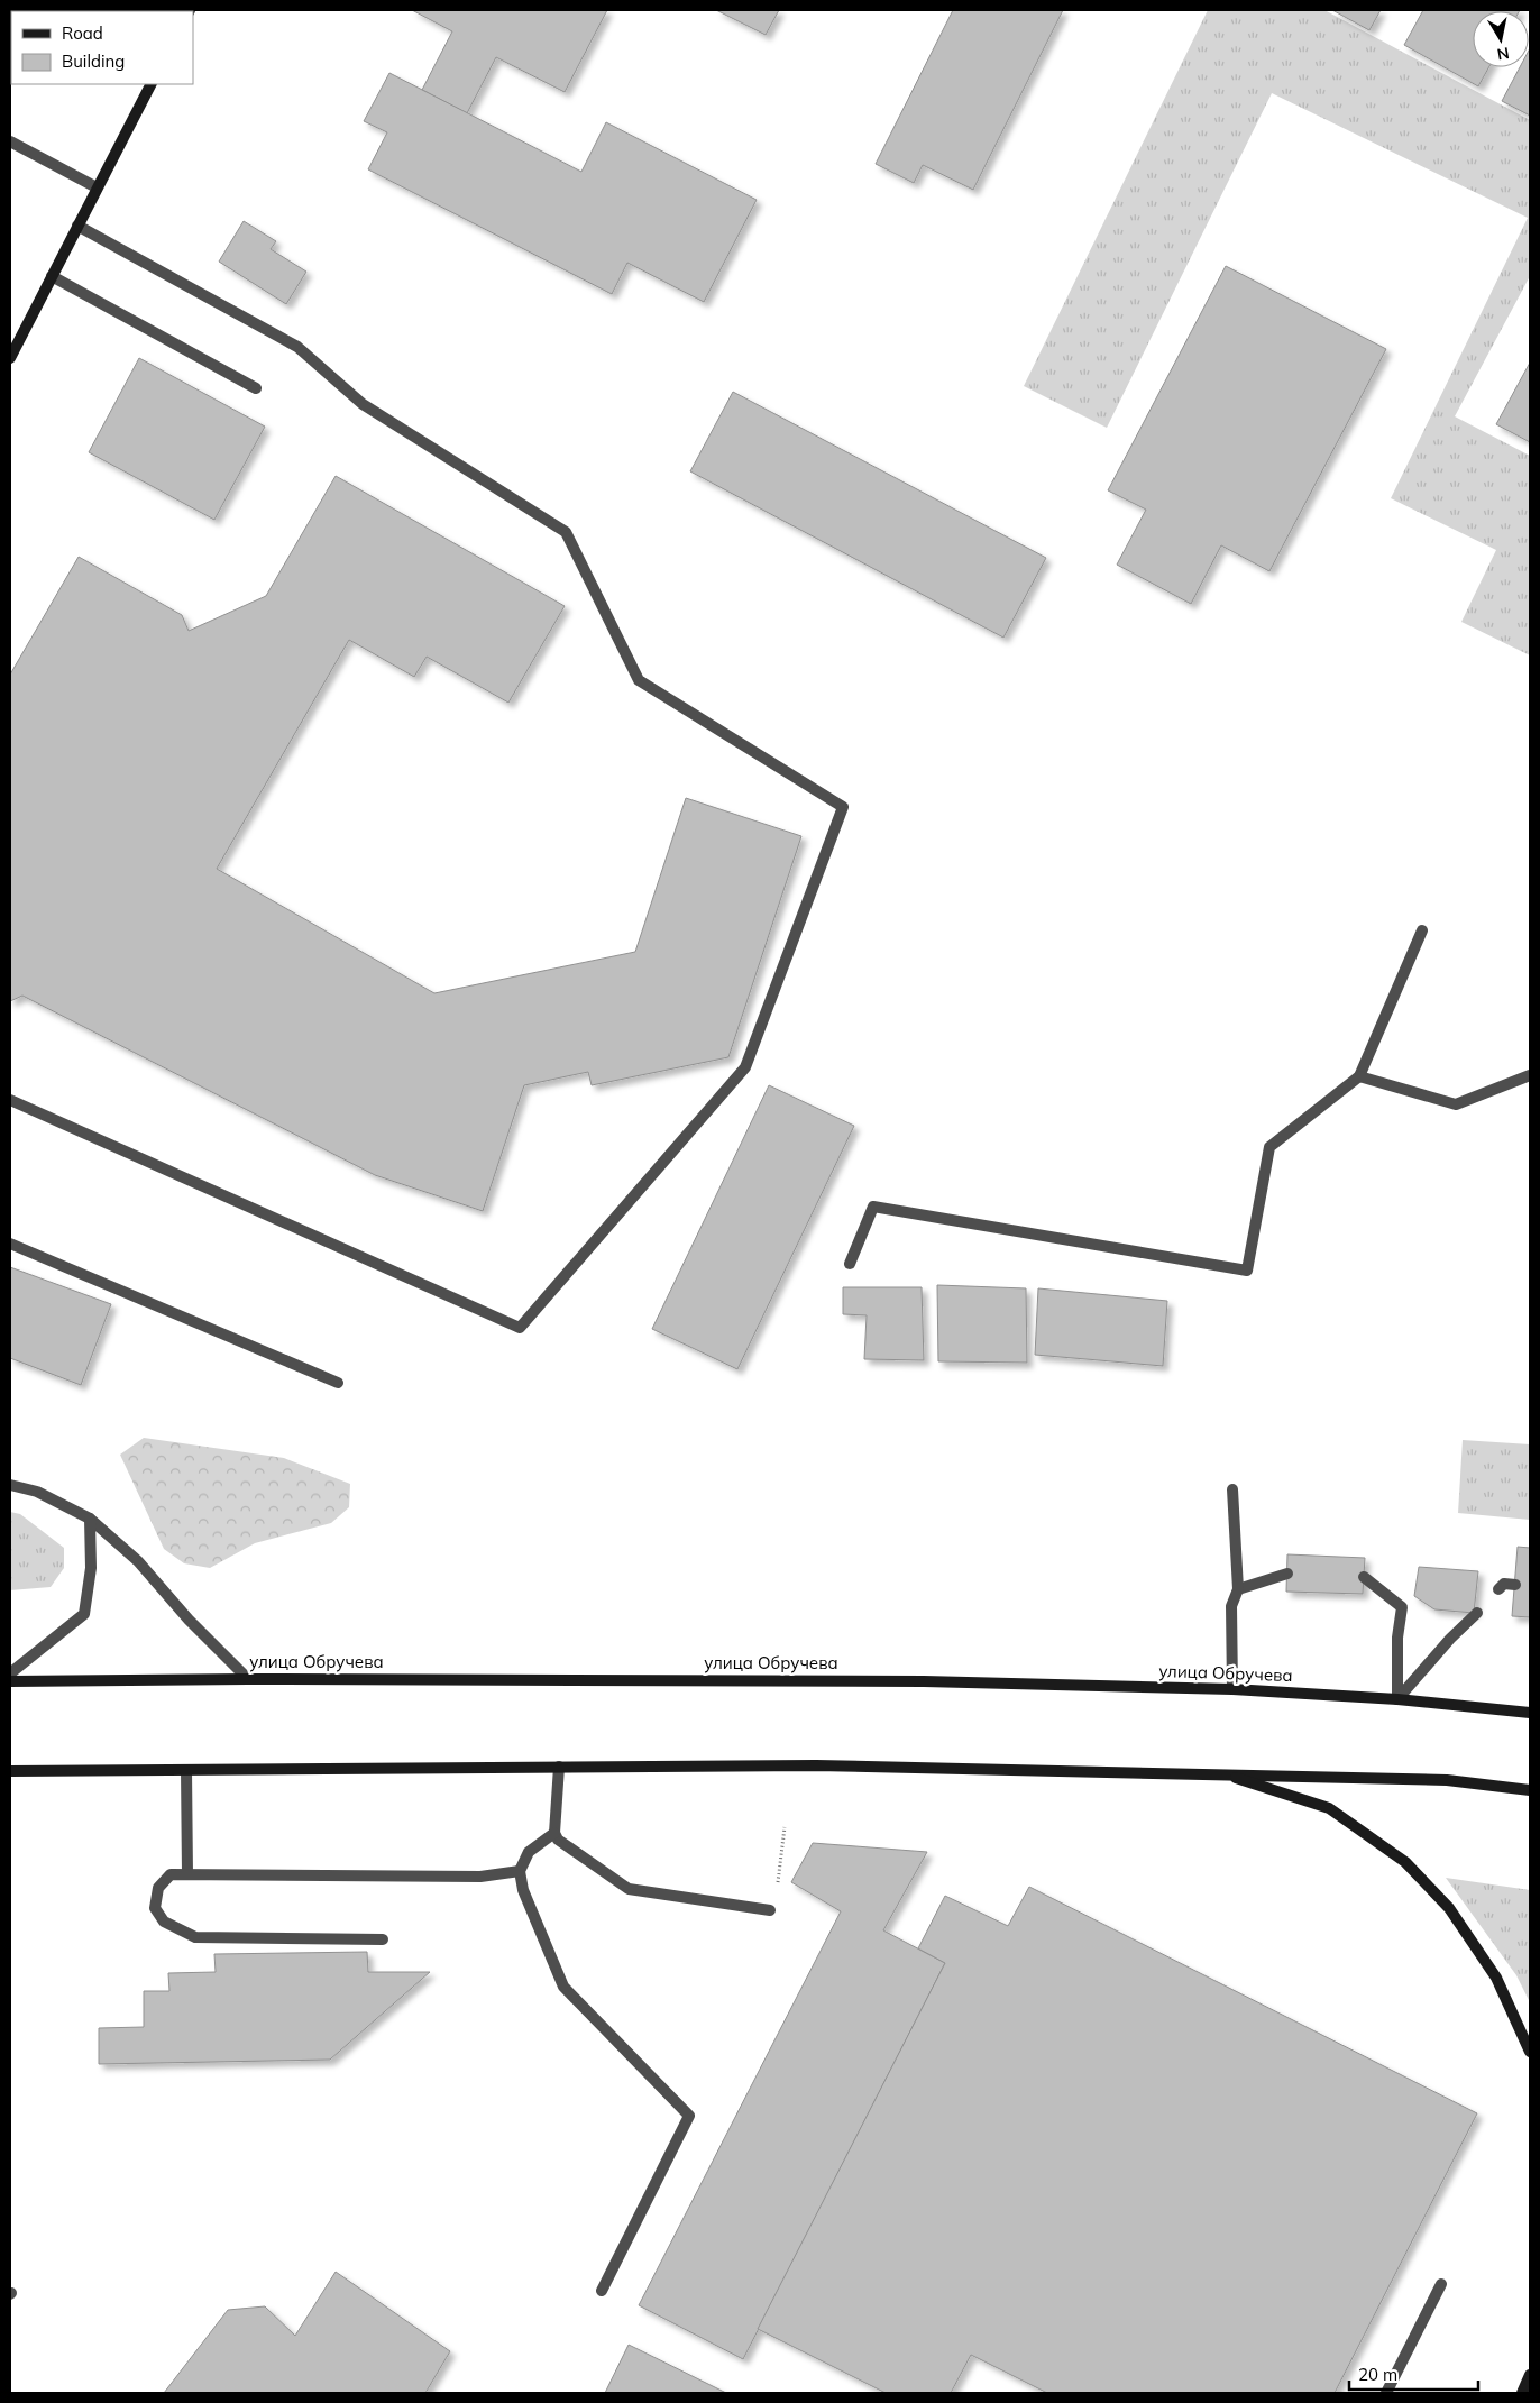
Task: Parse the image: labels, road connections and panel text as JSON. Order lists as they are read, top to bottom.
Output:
{
  "streets": {
    "main road": ["улица Обручева"]
  },
  "legend": ["Road", "Building"],
  "scale_bar": "20 m",
  "north": "bottom"
}
